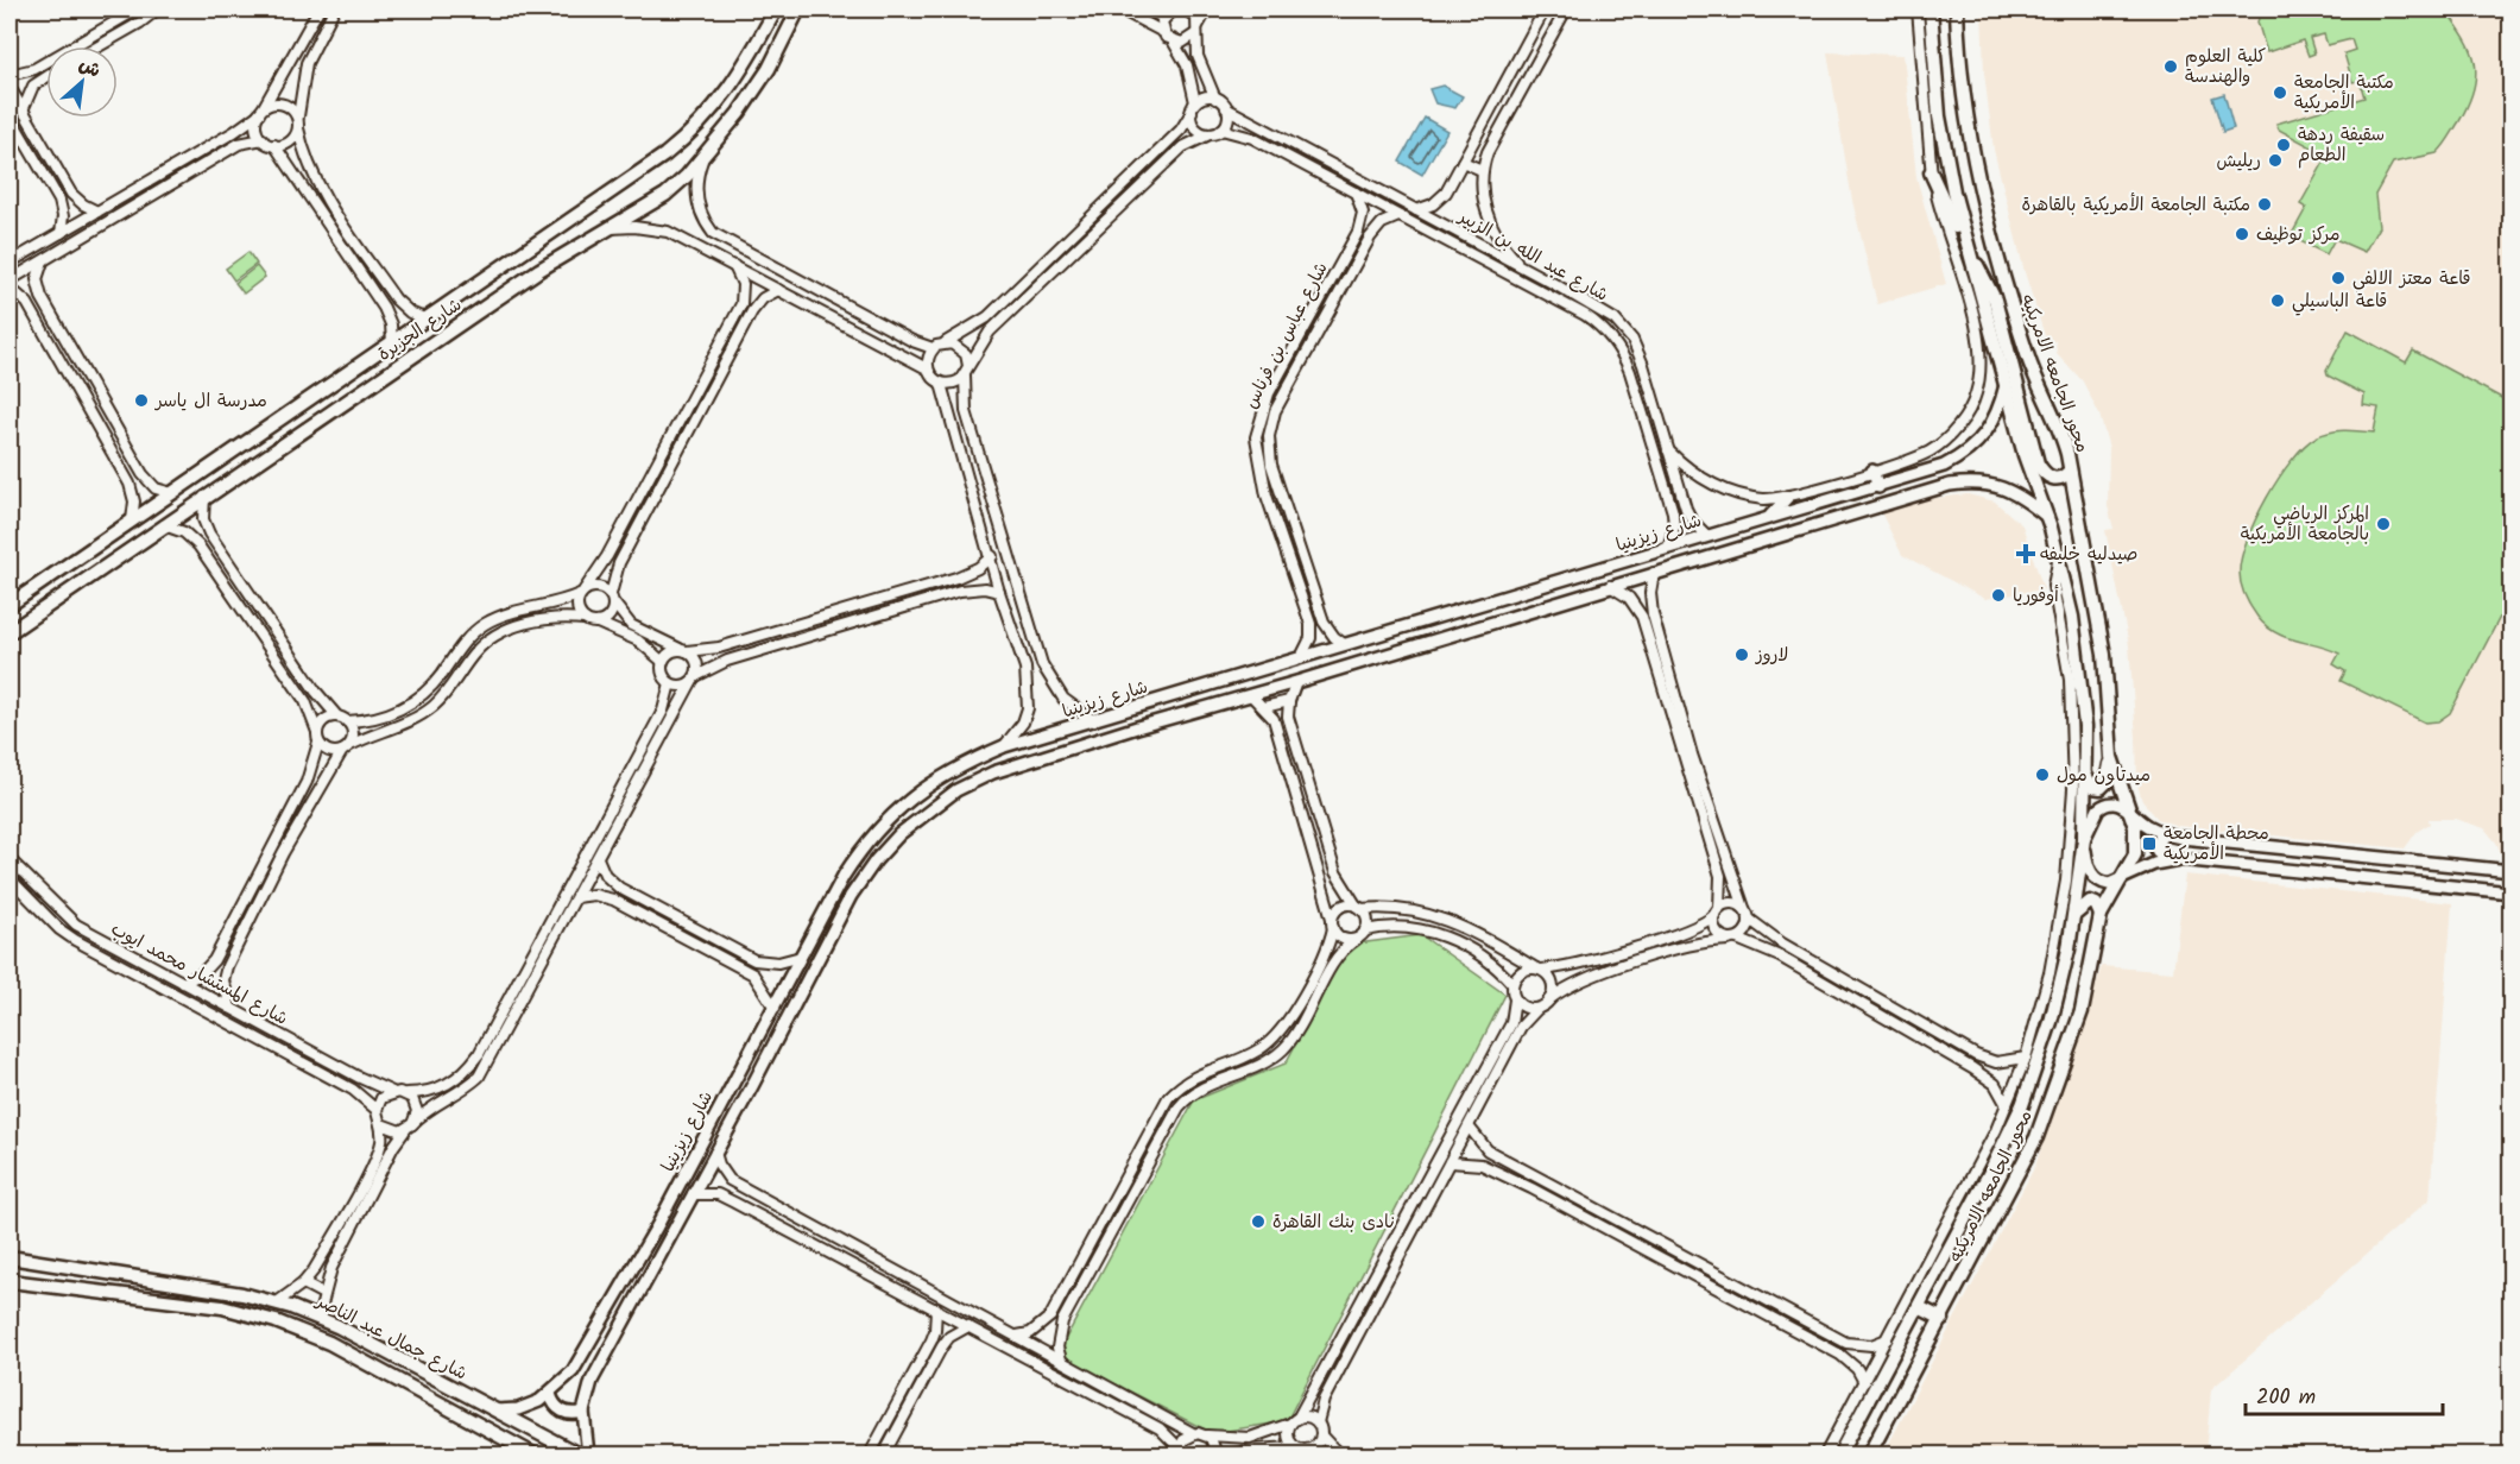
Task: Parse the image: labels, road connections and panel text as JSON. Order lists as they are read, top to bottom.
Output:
{
  "streets": {
    "main road": [
      "شارع الجزيرة",
      "محور الجامعه الامريكيه",
      "شارع زيزينيا",
      "شارع جمال عبد الناصر"
    ],
    "street": ["شارع عبد الله بن الزبير", "شارع عباس بن فرناس", "شارع المستشار محمد ايوب"]
  },
  "crossings": [
    ["شارع عبد الله بن الزبير", "شارع عباس بن فرناس"],
    ["شارع عبد الله بن الزبير", "شارع زيزينيا"],
    ["شارع عباس بن فرناس", "شارع زيزينيا"],
    ["محور الجامعه الامريكيه", "شارع زيزينيا"],
    ["شارع زيزينيا", "شارع جمال عبد الناصر"]
  ],
  "places": {
    "other": [
      "كلية العلوم والهندسة",
      "مكتبة الجامعة الأمريكية",
      "سقيفة ردهة الطعام",
      "ريليش",
      "مكتبة الجامعة الأمريكية بالقاهرة",
      "مركز توظيف",
      "قاعة معتز الالفي",
      "قاعة الباسيلي",
      "مدرسة ال ياسر",
      "المركز الرياضي بالجامعة الأمريكية",
      "أوفوريا",
      "لاروز",
      "ميدتاون مول",
      "نادى بنك القاهرة"
    ],
    "health": ["صيدليه خليفه"],
    "transit": ["محطة الجامعة الأمريكية"]
  },
  "scale_bar": "200 m",
  "north": "top right"
}
